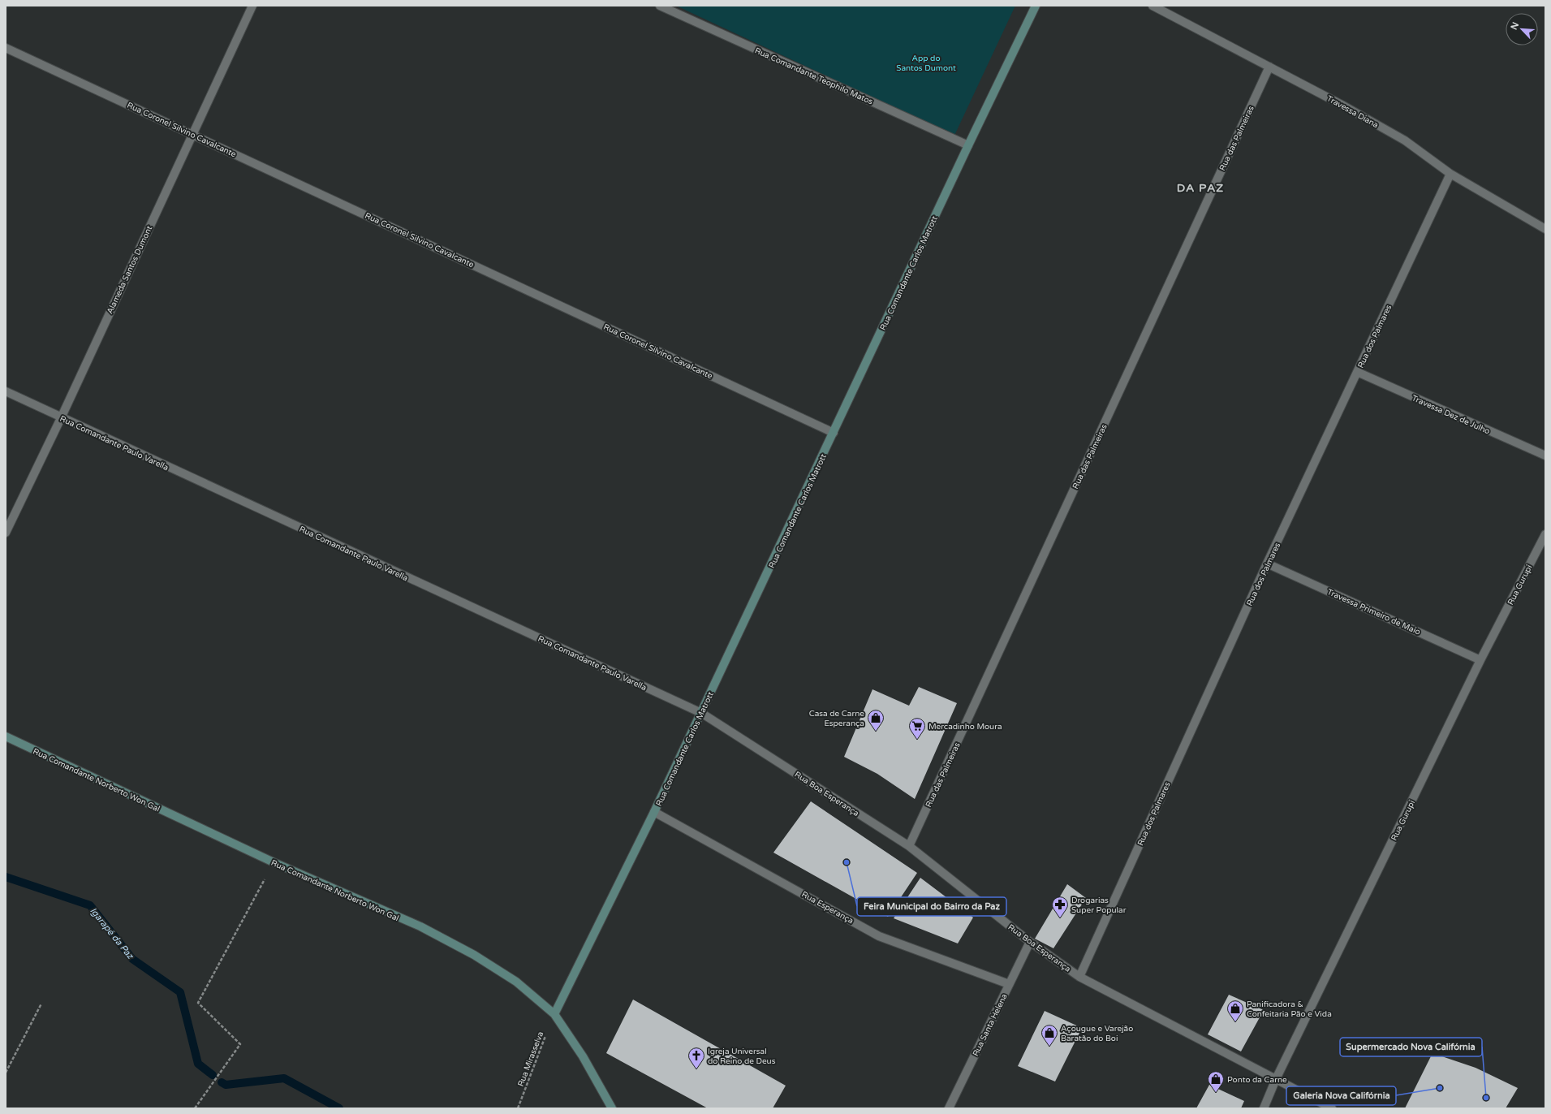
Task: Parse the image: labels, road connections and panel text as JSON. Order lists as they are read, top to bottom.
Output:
{
  "streets": {
    "street": [
      "Rua Comandante Teophilo Matos",
      "Travessa Diana",
      "Rua Coronel Silvino Cavalcante",
      "Rua das Palmeiras",
      "Alameda Santos Dumont",
      "Rua Comandante Carlos Matrott",
      "Rua dos Palmares",
      "Travessa Dez de Julho",
      "Rua Comandante Paulo Varella",
      "Rua Gurupi",
      "Travessa Primeiro de Maio",
      "Rua Comandante Norberto Won Gal",
      "Rua Boa Esperança",
      "Rua Esperança",
      "Rua Santa Helena"
    ],
    "path": ["Rua Mirasselva"]
  },
  "crossings": [
    ["Rua Comandante Teophilo Matos", "Rua Comandante Carlos Matrott"],
    ["Travessa Diana", "Rua das Palmeiras"],
    ["Travessa Diana", "Rua dos Palmares"],
    ["Rua Coronel Silvino Cavalcante", "Alameda Santos Dumont"],
    ["Rua Coronel Silvino Cavalcante", "Rua Comandante Carlos Matrott"],
    ["Rua das Palmeiras", "Rua Boa Esperança"],
    ["Alameda Santos Dumont", "Rua Comandante Paulo Varella"],
    ["Rua Comandante Carlos Matrott", "Rua Comandante Paulo Varella"],
    ["Rua Comandante Carlos Matrott", "Rua Comandante Norberto Won Gal"],
    ["Rua Comandante Carlos Matrott", "Rua Boa Esperança"],
    ["Rua Comandante Carlos Matrott", "Rua Esperança"],
    ["Rua Comandante Carlos Matrott", "Rua Mirasselva"],
    ["Rua dos Palmares", "Travessa Dez de Julho"],
    ["Rua dos Palmares", "Travessa Primeiro de Maio"],
    ["Rua dos Palmares", "Rua Boa Esperança"],
    ["Rua Comandante Paulo Varella", "Rua Boa Esperança"],
    ["Rua Gurupi", "Travessa Primeiro de Maio"],
    ["Rua Gurupi", "Rua Boa Esperança"],
    ["Rua Comandante Norberto Won Gal", "Rua Mirasselva"],
    ["Rua Boa Esperança", "Rua Santa Helena"],
    ["Rua Esperança", "Rua Santa Helena"]
  ],
  "districts": ["DA PAZ"],
  "water": ["Igarapé da Paz"],
  "parks": ["App do Santos Dumont"],
  "places": {
    "shop": [
      "Casa de Carne Esperança",
      "Panificadora & Confeitaria Pão e Vida",
      "Açougue e Varejão Baratão do Boi",
      "Ponto da Carne"
    ],
    "supermarket": ["Mercadinho Moura"],
    "other": ["Feira Municipal do Bairro da Paz", "Galeria Nova Califórnia", "Supermercado Nova Califórnia"],
    "pharmacy": ["Drogarias Super Popular"],
    "church": ["Igreja Universal do Reino de Deus"]
  },
  "north": "top left"
}
